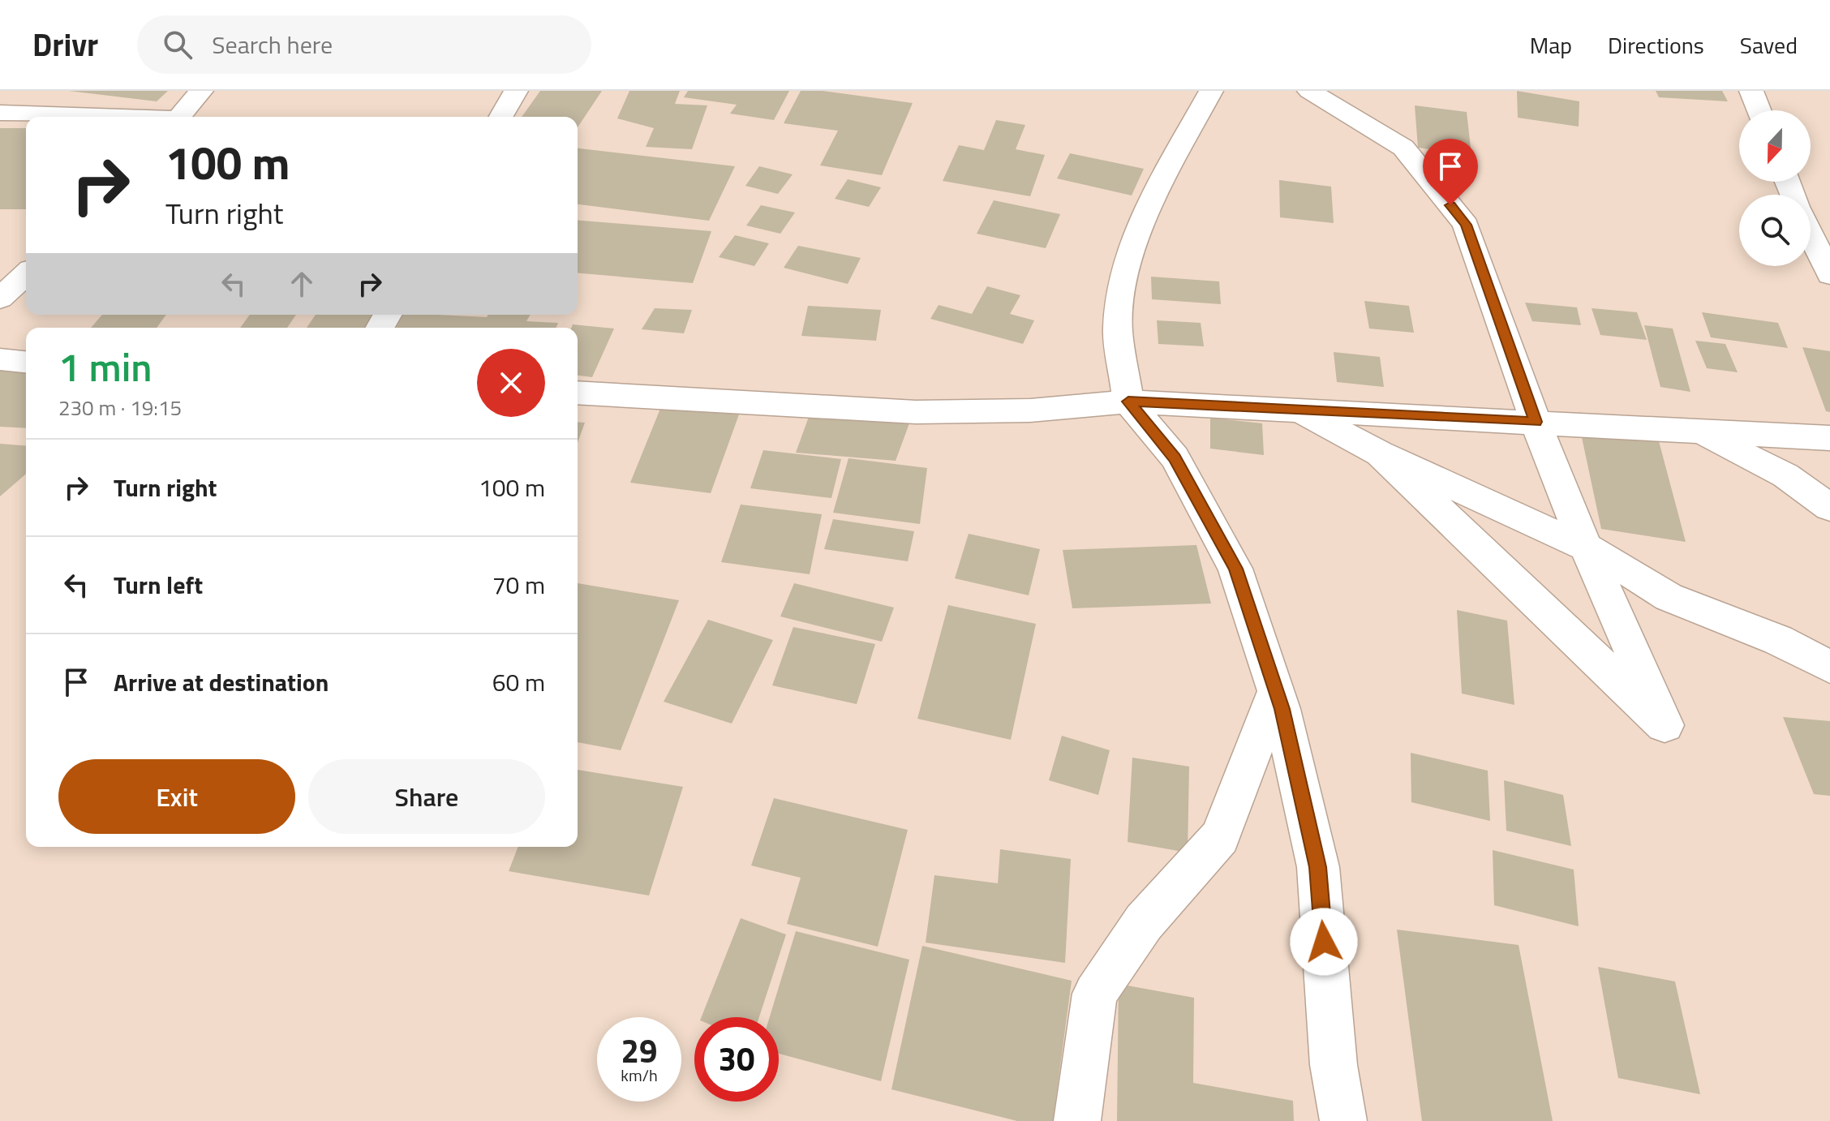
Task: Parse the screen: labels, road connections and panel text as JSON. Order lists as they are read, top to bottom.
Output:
{
  "north": "bottom",
  "page": {
    "header": "Drivr",
    "search": "Search here",
    "nav": ["Map", "Directions", "Saved"],
    "turn": ["100 m", "Turn right"],
    "heading": ["1 min", "230 m · 19:15"],
    "list": [
      {
        "name": "Turn right",
        "value": "100 m"
      },
      {
        "name": "Turn left",
        "value": "70 m"
      },
      {
        "name": "Arrive at destination",
        "value": "60 m"
      }
    ],
    "buttons": ["Exit", "Share"],
    "speed": "29 km/h",
    "limit": "30"
  }
}
